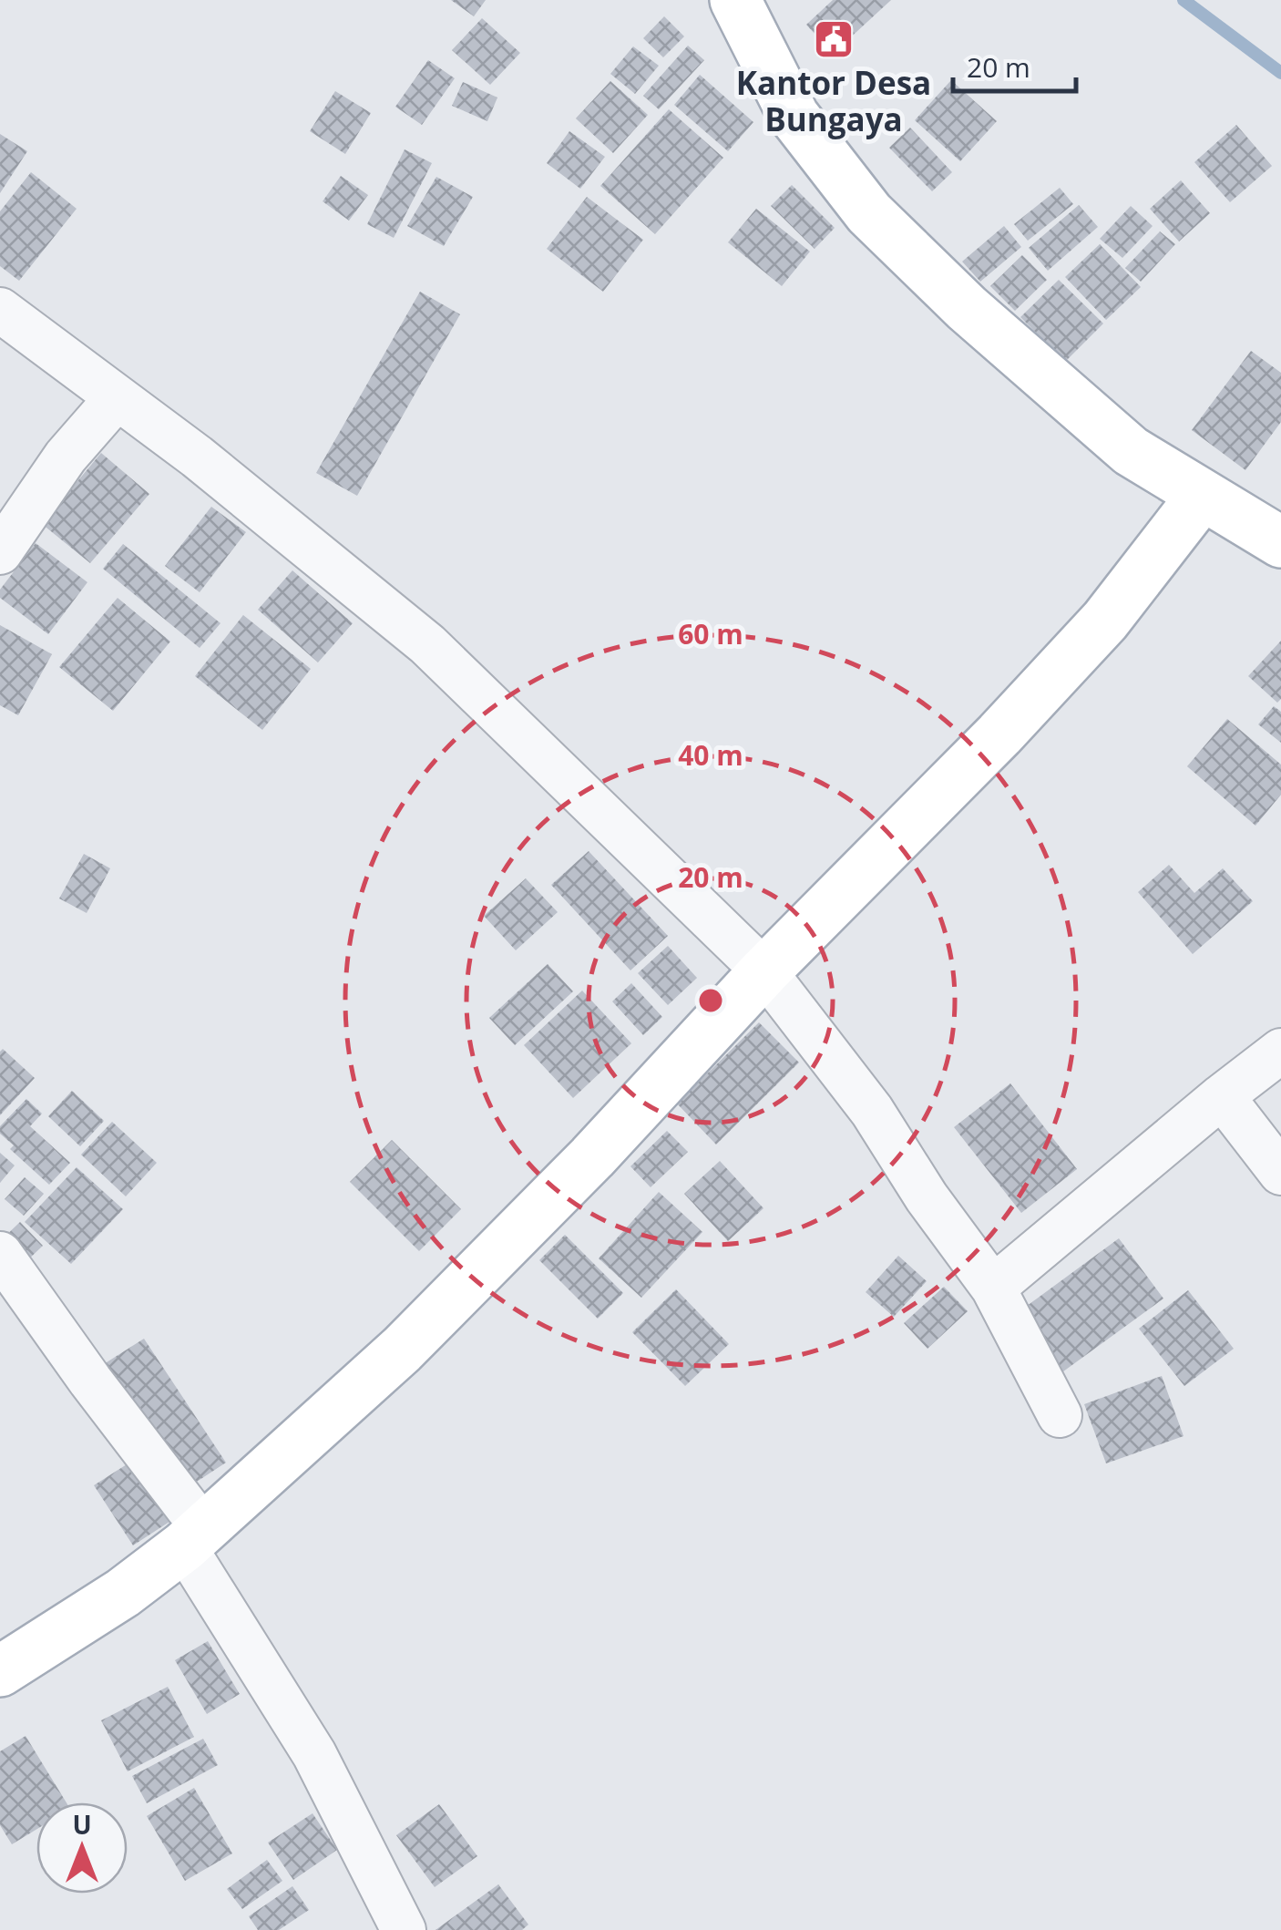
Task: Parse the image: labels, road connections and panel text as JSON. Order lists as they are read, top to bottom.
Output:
{
  "places": {
    "public building": ["Kantor Desa Bungaya"]
  },
  "scale_bar": "20 m",
  "north": "top",
  "rings": ["60 m", "40 m", "20 m"]
}
